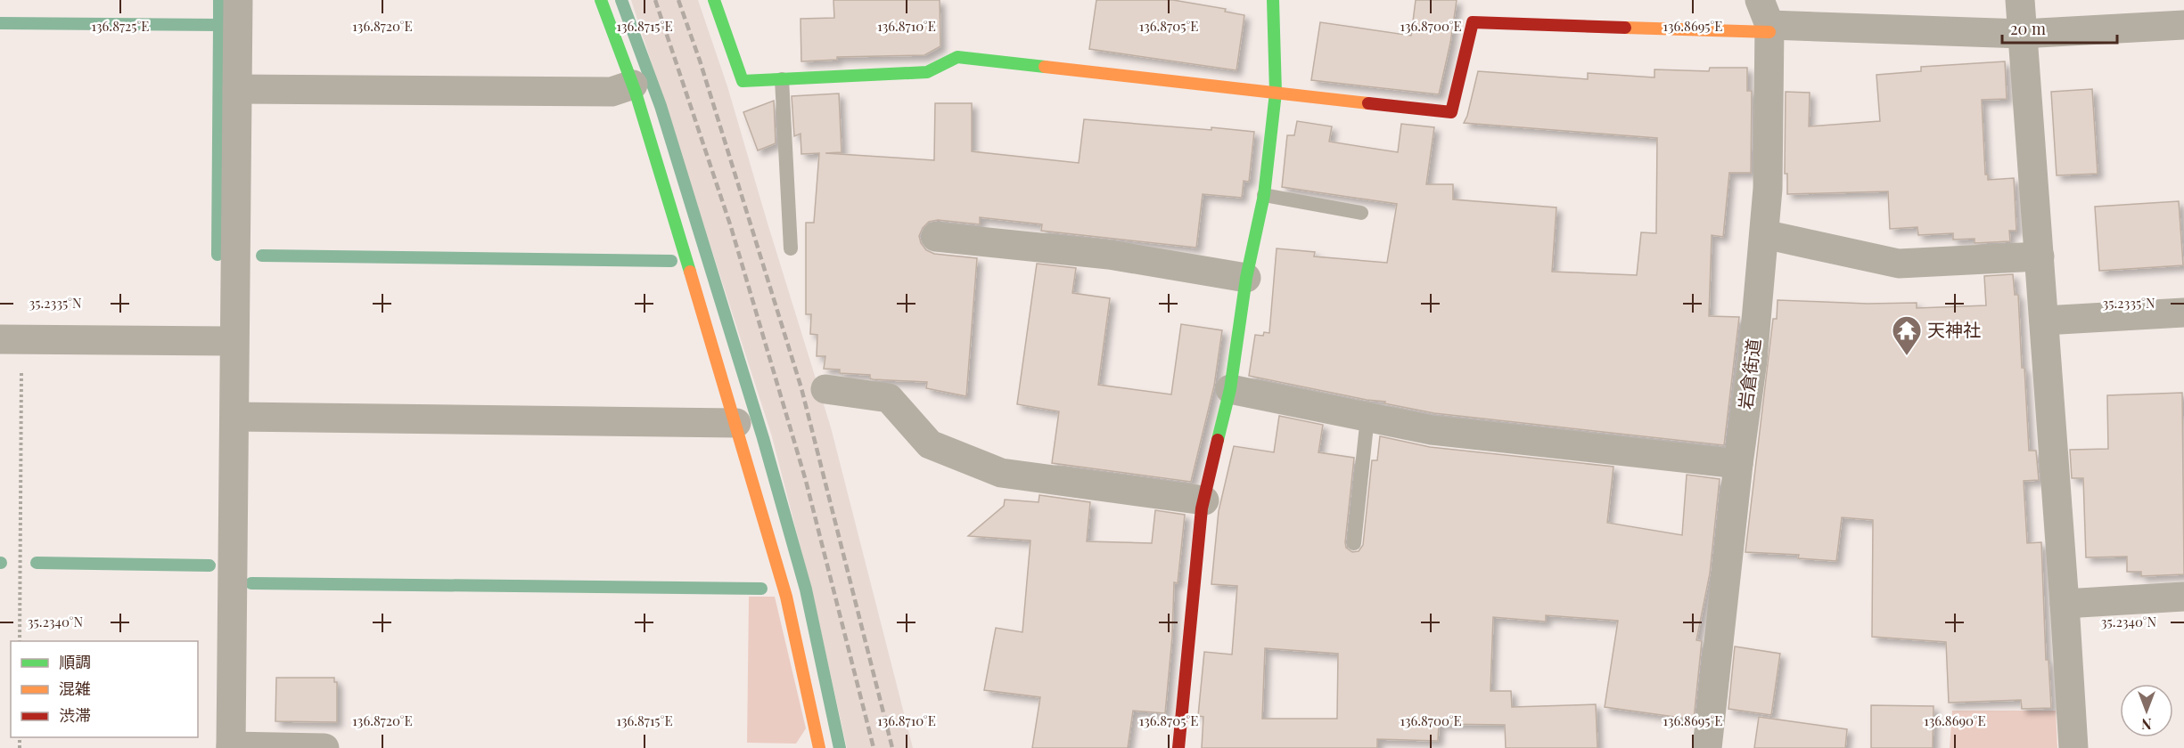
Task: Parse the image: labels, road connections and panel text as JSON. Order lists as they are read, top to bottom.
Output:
{
  "streets": {
    "street": ["岩倉街道"]
  },
  "places": {
    "temple": ["天神社"]
  },
  "legend": ["順調", "混雑", "渋滞"],
  "scale_bar": "20 m",
  "north": "bottom",
  "coordinates": [
    "136.8725°E",
    "136.8720°E",
    "136.8715°E",
    "136.8710°E",
    "136.8705°E",
    "136.8700°E",
    "136.8695°E",
    "35.2335°N",
    "35.2340°N",
    "136.8690°E"
  ]
}
